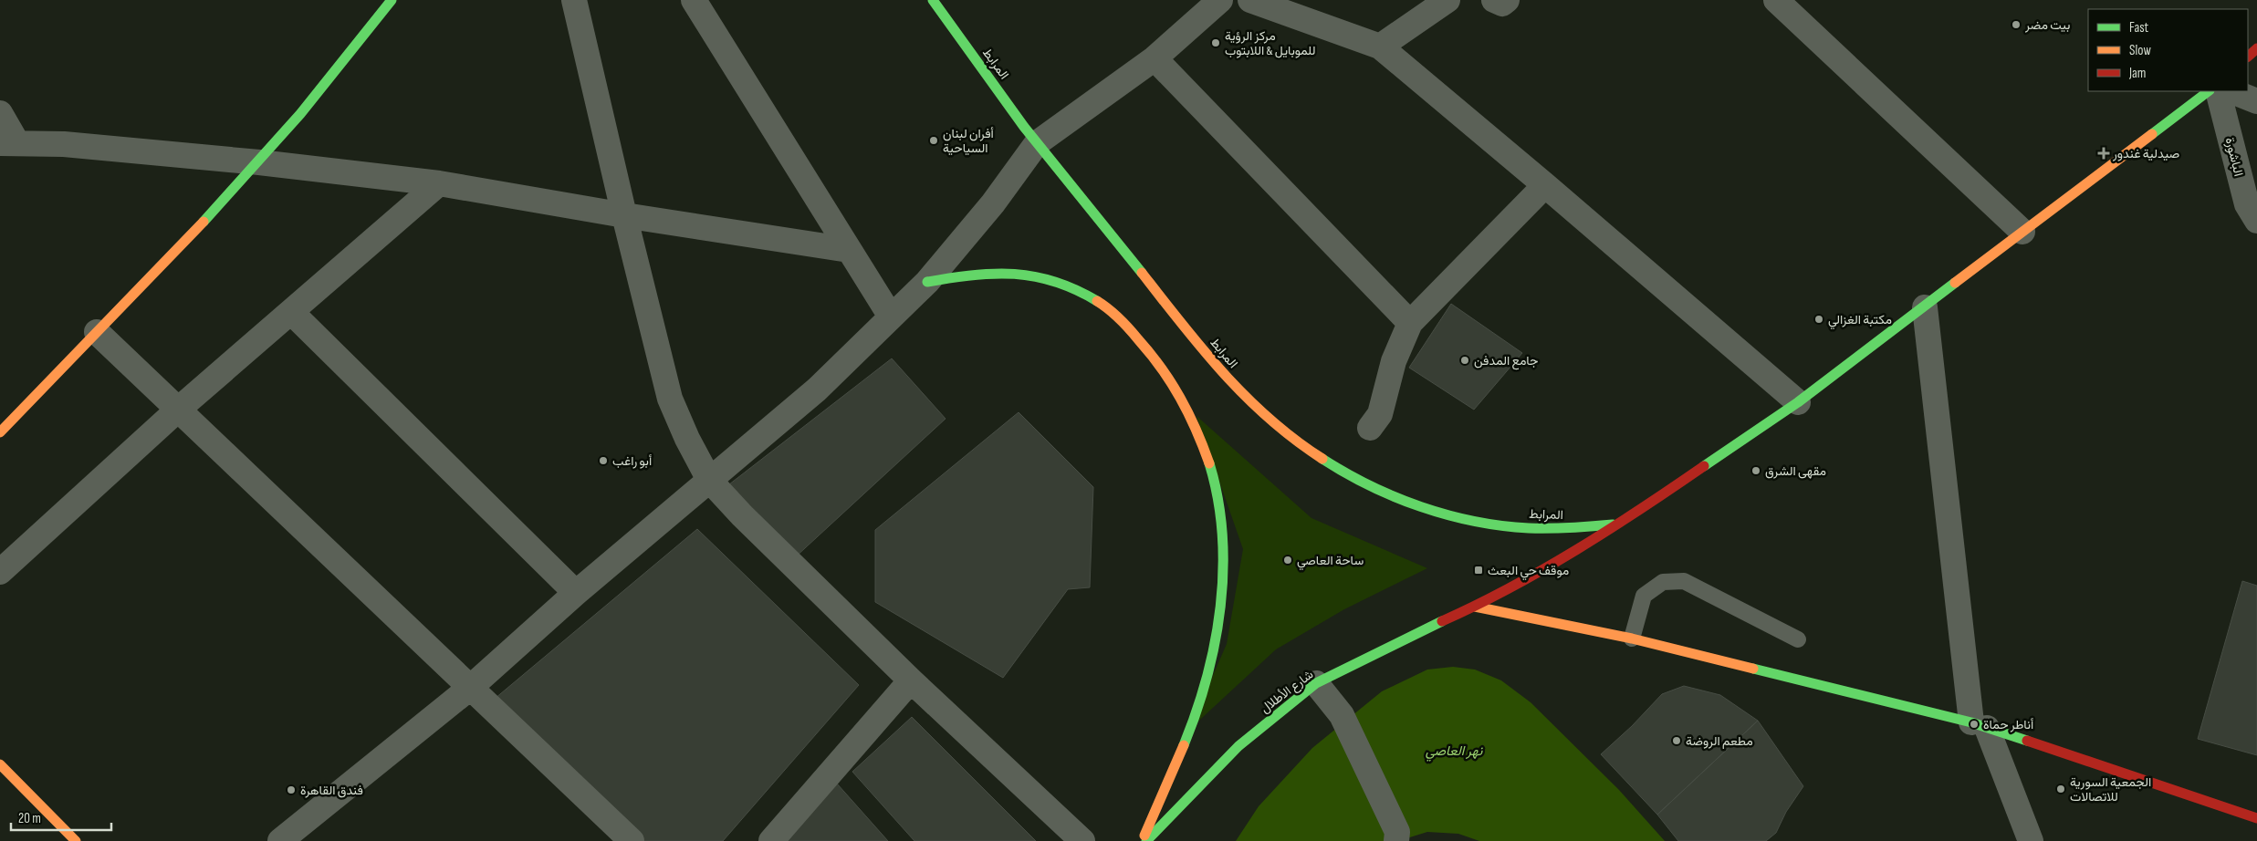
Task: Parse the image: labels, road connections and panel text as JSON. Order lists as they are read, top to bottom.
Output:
{
  "streets": {
    "main road": ["المرابط", "شارع الأطلال"],
    "street": ["الباشورة"]
  },
  "crossings": [
    ["المرابط", "شارع الأطلال"]
  ],
  "water": ["نهر العاصي"],
  "places": {
    "other": [
      "بيت مضر",
      "مركز الرؤية للموبايل & اللابتوب",
      "أفران لبنان السياحية",
      "مكتبة الغزالي",
      "جامع المدفن",
      "أبو راغب",
      "مقهى الشرق",
      "ساحة العاصي",
      "أناطر حماة",
      "مطعم الروضة",
      "الجمعية السورية للاتصالات",
      "فندق القاهرة"
    ],
    "health": ["صيدلية غندور"],
    "transit": ["موقف حي البعث"]
  },
  "legend": ["Fast", "Slow", "Jam"],
  "scale_bar": "20 m"
}
